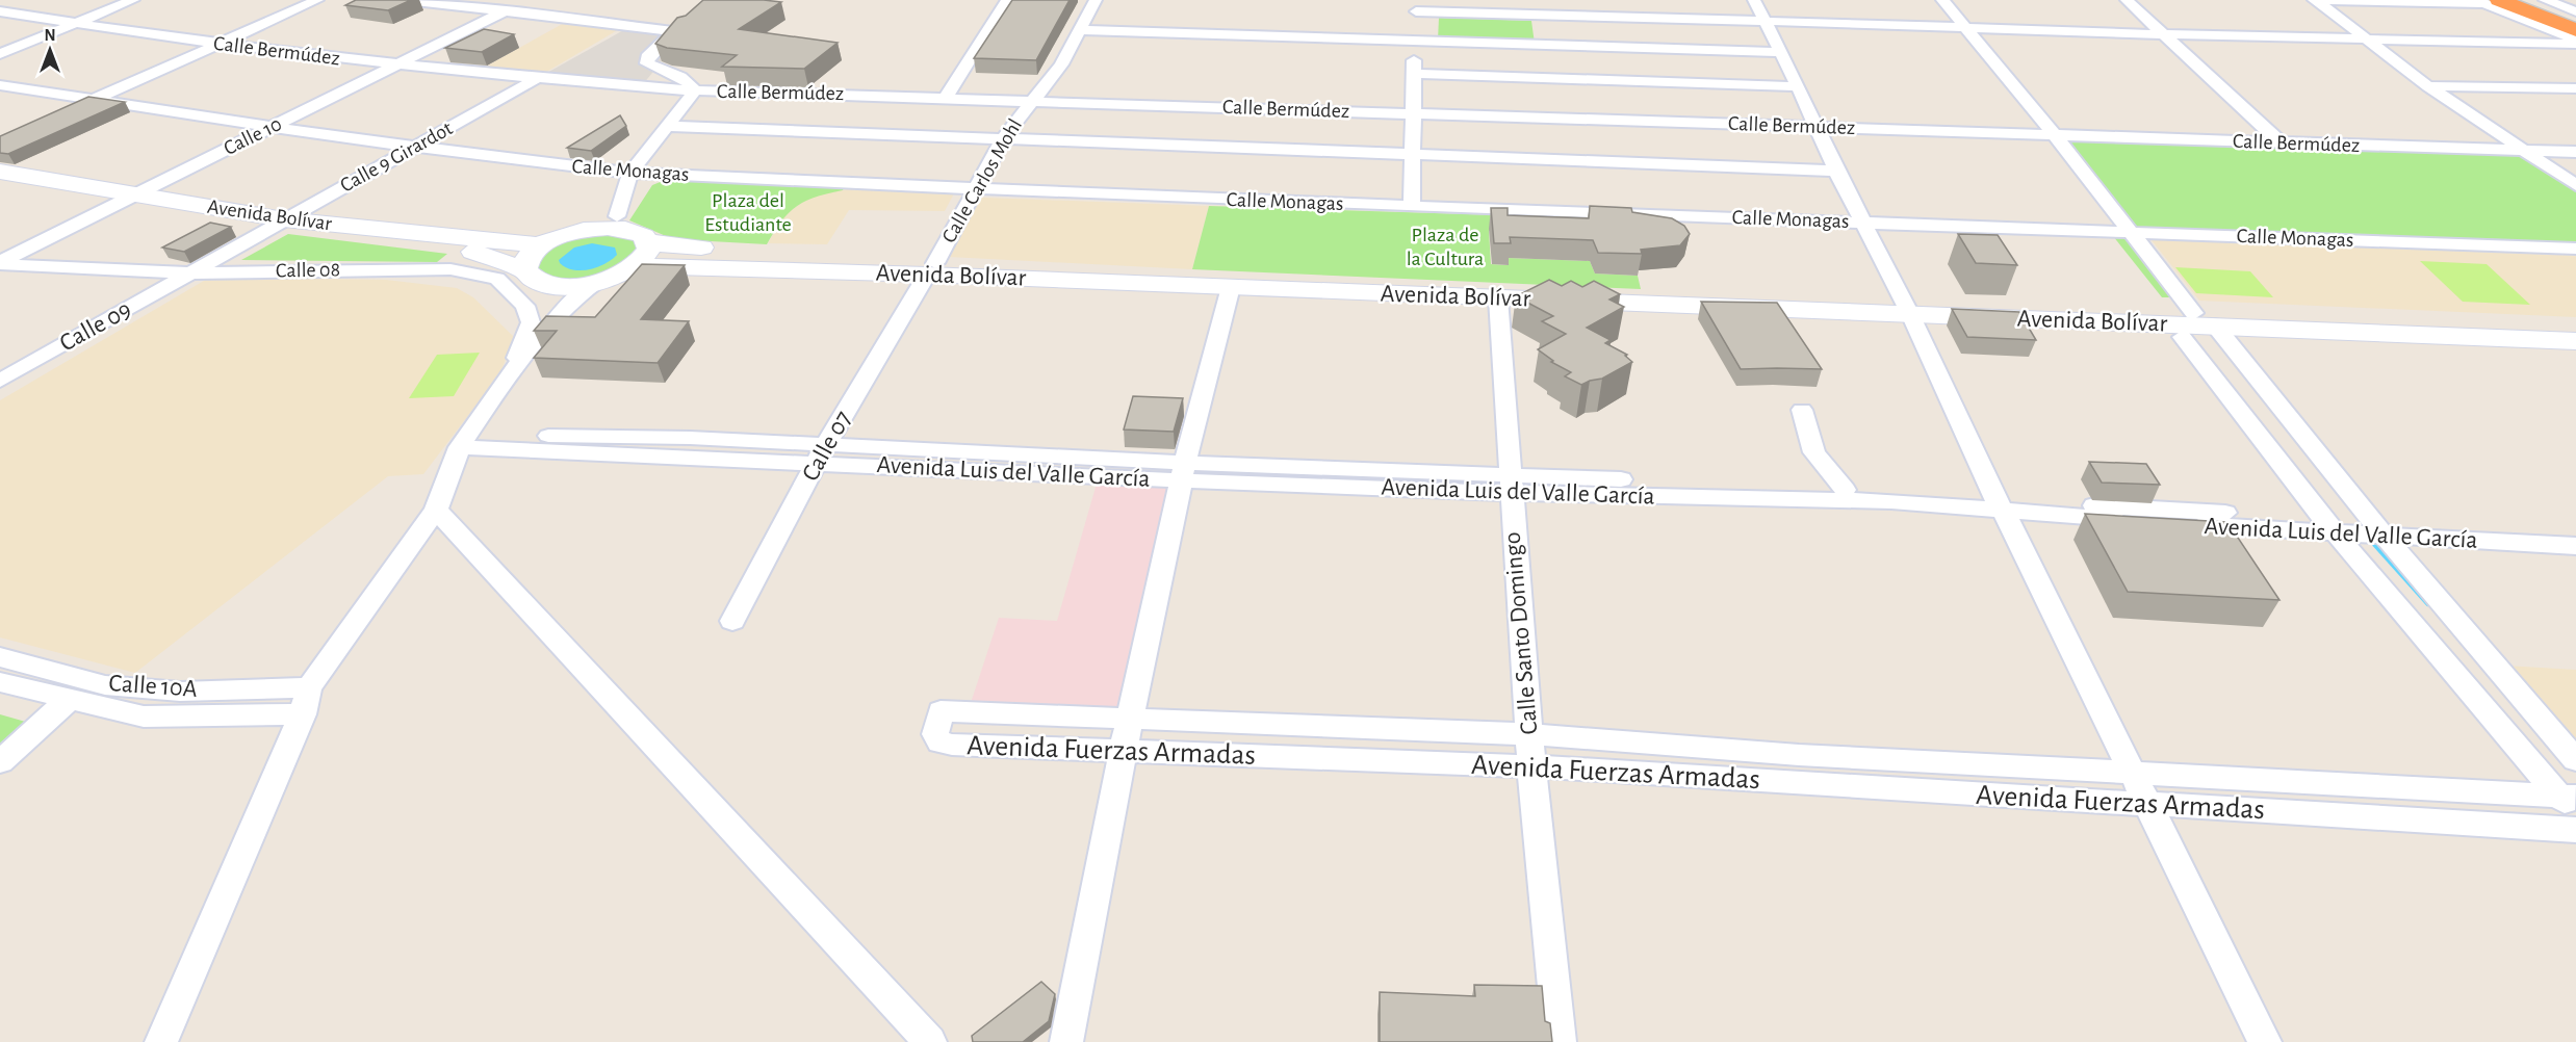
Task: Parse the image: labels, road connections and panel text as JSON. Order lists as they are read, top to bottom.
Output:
{
  "streets": {
    "street": [
      "Calle Bermúdez",
      "Calle 10",
      "Calle 9 Girardot",
      "Calle Monagas",
      "Calle Carlos Mohl",
      "Avenida Bolívar",
      "Calle 08",
      "Calle 09",
      "Calle 07",
      "Avenida Luis del Valle García",
      "Calle Santo Domingo",
      "Calle 10A",
      "Avenida Fuerzas Armadas"
    ]
  },
  "crossings": [
    ["Calle Bermúdez", "Calle 10"],
    ["Calle Bermúdez", "Calle 9 Girardot"],
    ["Calle Bermúdez", "Calle Carlos Mohl"],
    ["Calle 10", "Calle Monagas"],
    ["Calle 10", "Avenida Bolívar"],
    ["Calle 10", "Calle 08"],
    ["Calle 9 Girardot", "Calle Monagas"],
    ["Calle 9 Girardot", "Avenida Bolívar"],
    ["Calle 9 Girardot", "Calle 08"],
    ["Calle 9 Girardot", "Calle 09"],
    ["Calle Monagas", "Calle Carlos Mohl"],
    ["Calle Carlos Mohl", "Avenida Bolívar"],
    ["Calle Carlos Mohl", "Calle 07"],
    ["Avenida Bolívar", "Calle 07"],
    ["Avenida Bolívar", "Calle Santo Domingo"],
    ["Calle 08", "Calle 09"],
    ["Calle 07", "Avenida Luis del Valle García"],
    ["Avenida Luis del Valle García", "Calle Santo Domingo"],
    ["Calle Santo Domingo", "Avenida Fuerzas Armadas"]
  ],
  "parks": ["Plaza del Estudiante", "Plaza de la Cultura"],
  "north": "top"
}
